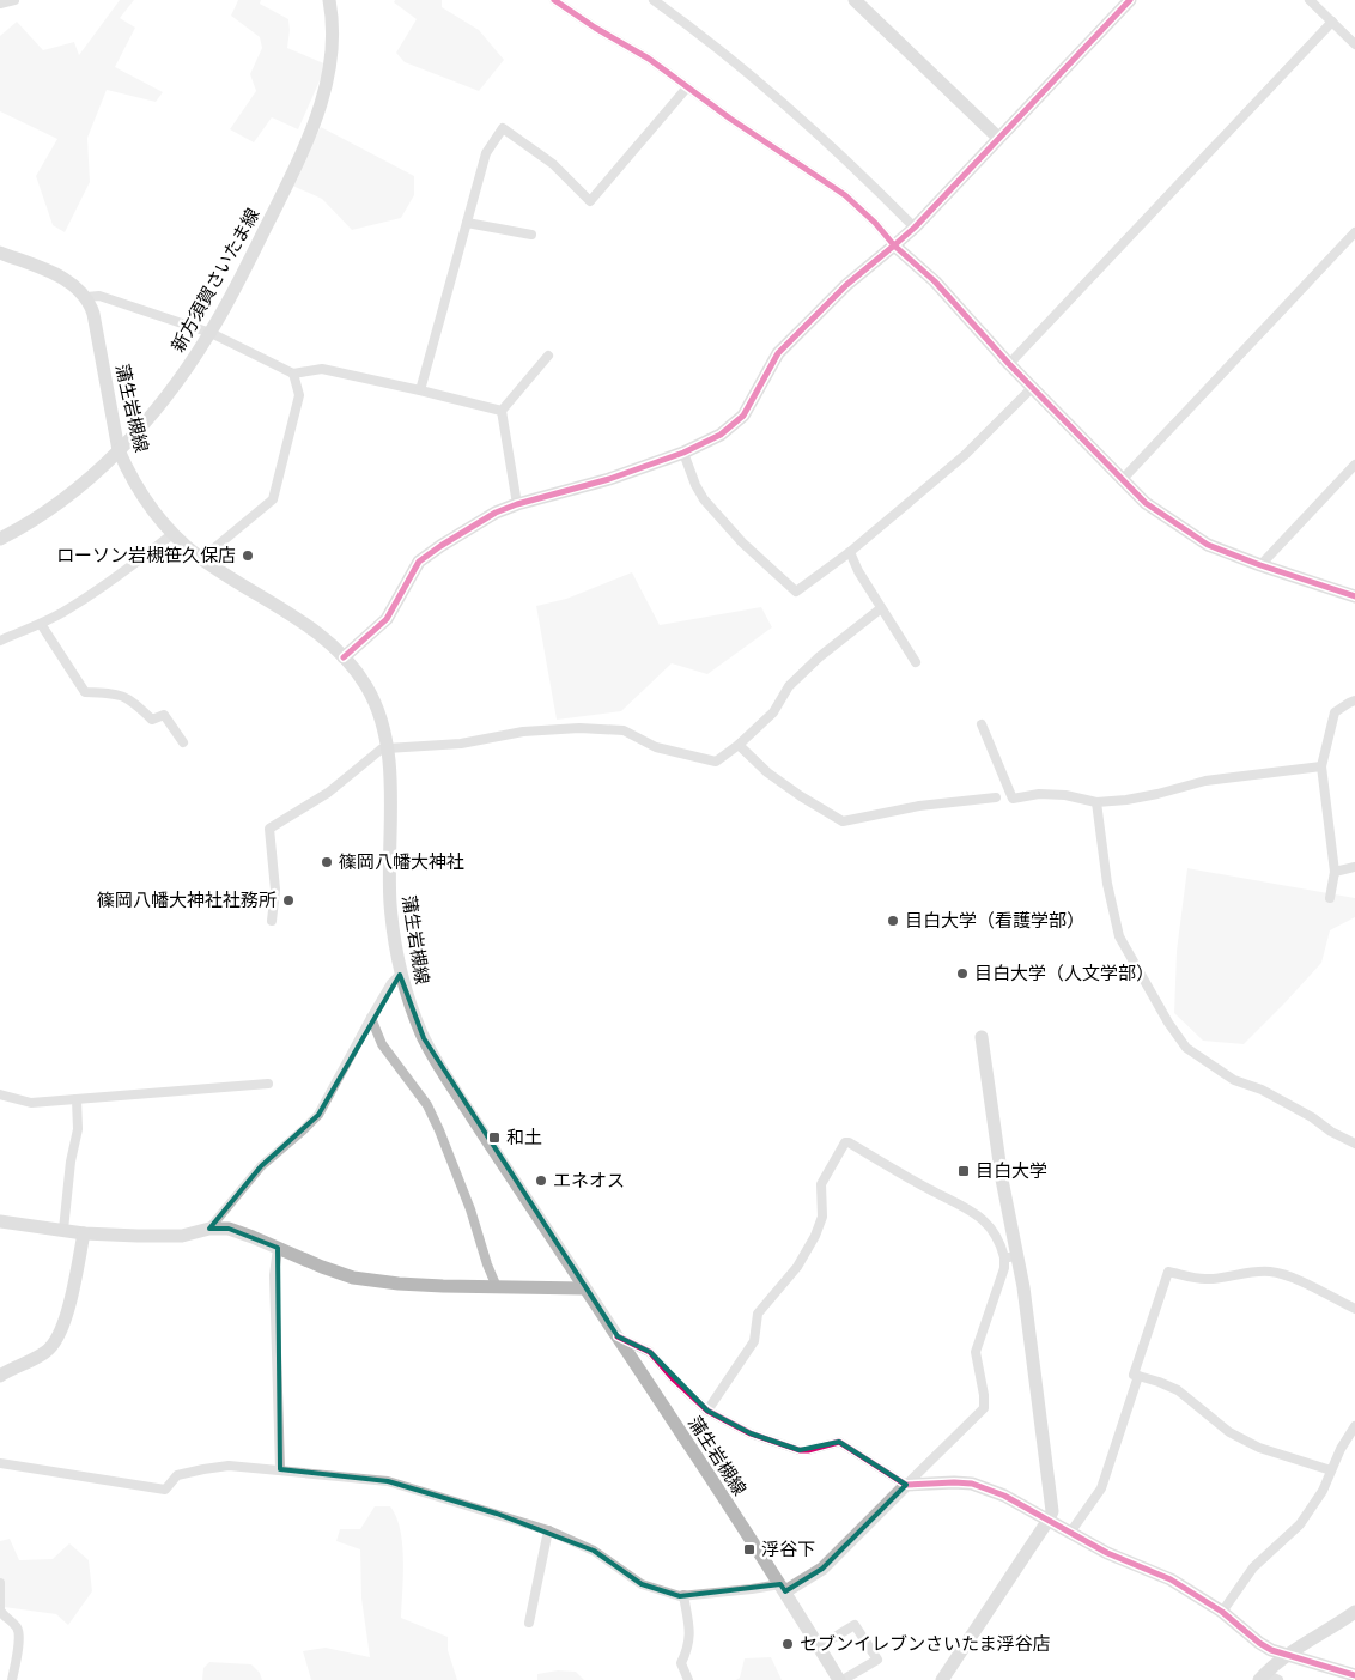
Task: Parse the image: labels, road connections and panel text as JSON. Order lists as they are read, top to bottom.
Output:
{
  "streets": {
    "street": ["新方須賀さいたま線", "蒲生岩槻線"]
  },
  "crossings": [
    ["新方須賀さいたま線", "蒲生岩槻線"]
  ],
  "places": {
    "other": [
      "ローソン岩槻笹久保店",
      "篠岡八幡大神社",
      "篠岡八幡大神社社務所",
      "目白大学（看護学部）",
      "目白大学（人文学部）",
      "エネオス",
      "セブンイレブンさいたま浮谷店"
    ],
    "transit": ["和土", "目白大学", "浮谷下"]
  }
}
